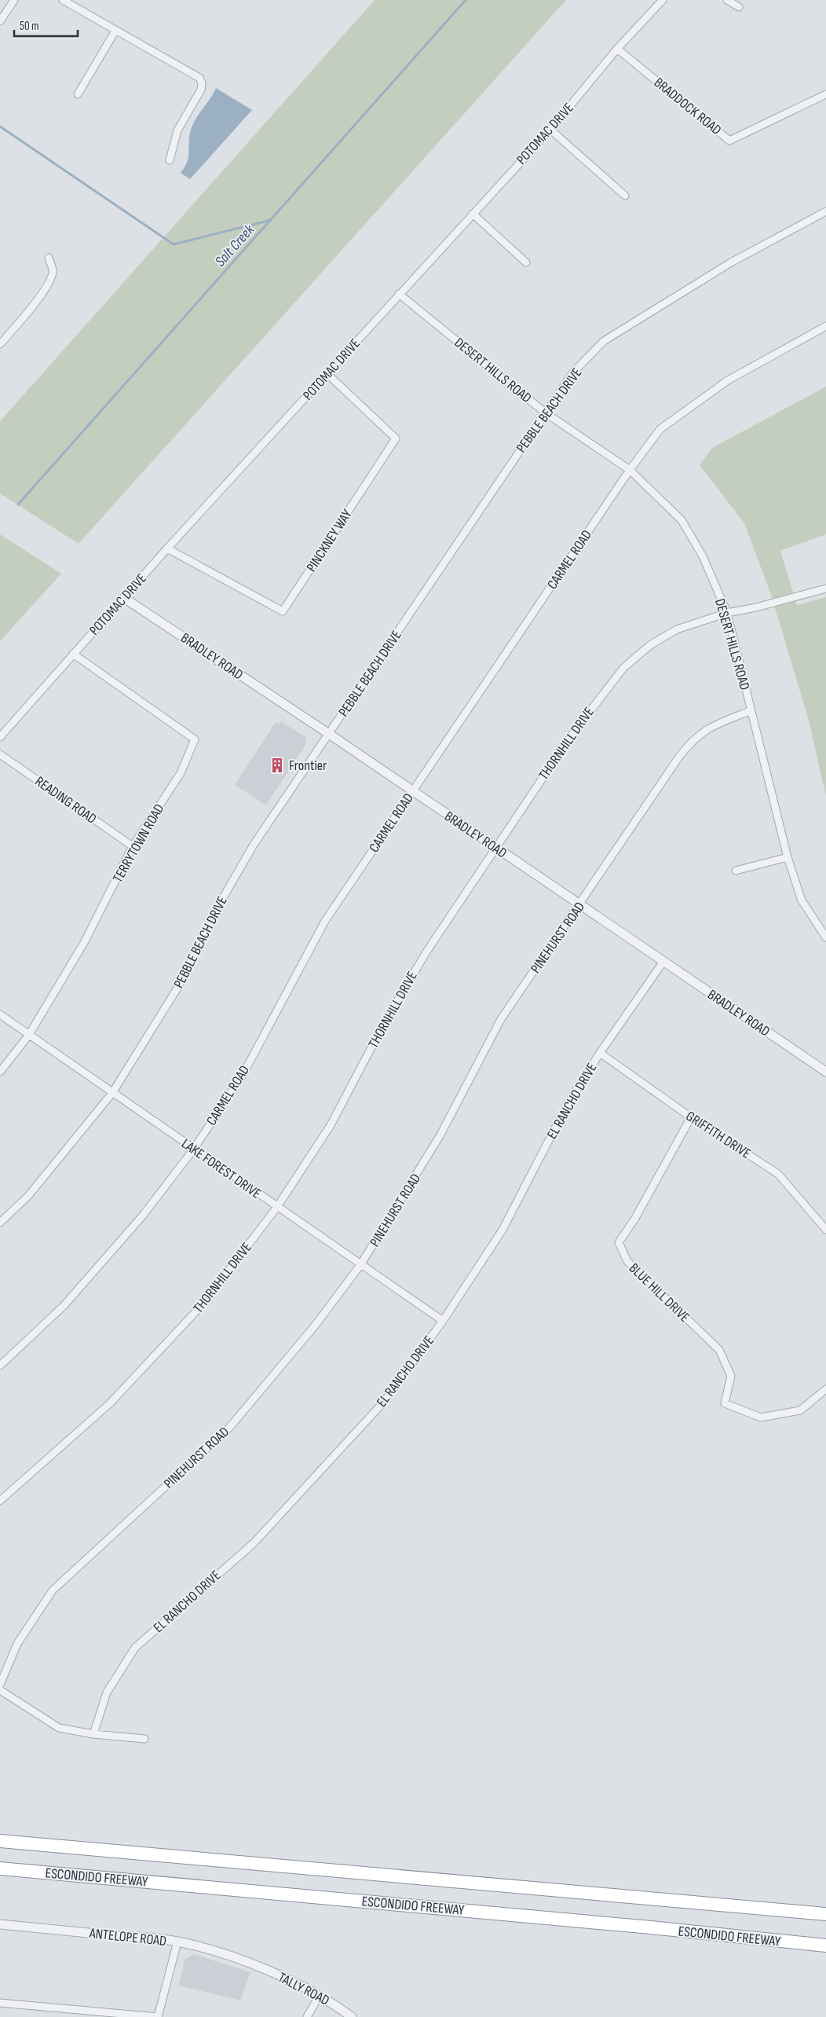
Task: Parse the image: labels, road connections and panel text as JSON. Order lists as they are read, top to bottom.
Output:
{
  "streets": {
    "highway": ["ESCONDIDO FREEWAY"],
    "street": [
      "BRADDOCK ROAD",
      "POTOMAC DRIVE",
      "DESERT HILLS ROAD",
      "PEBBLE BEACH DRIVE",
      "PINCKNEY WAY",
      "CARMEL ROAD",
      "BRADLEY ROAD",
      "THORNHILL DRIVE",
      "READING ROAD",
      "TERRYTOWN ROAD",
      "PINEHURST ROAD",
      "EL RANCHO DRIVE",
      "GRIFFITH DRIVE",
      "LAKE FOREST DRIVE",
      "BLUE HILL DRIVE",
      "ANTELOPE ROAD",
      "TALLY ROAD"
    ]
  },
  "crossings": [
    ["BRADDOCK ROAD", "POTOMAC DRIVE"],
    ["POTOMAC DRIVE", "DESERT HILLS ROAD"],
    ["POTOMAC DRIVE", "PINCKNEY WAY"],
    ["POTOMAC DRIVE", "BRADLEY ROAD"],
    ["POTOMAC DRIVE", "TERRYTOWN ROAD"],
    ["DESERT HILLS ROAD", "PEBBLE BEACH DRIVE"],
    ["DESERT HILLS ROAD", "CARMEL ROAD"],
    ["DESERT HILLS ROAD", "THORNHILL DRIVE"],
    ["DESERT HILLS ROAD", "PINEHURST ROAD"],
    ["PEBBLE BEACH DRIVE", "BRADLEY ROAD"],
    ["PEBBLE BEACH DRIVE", "LAKE FOREST DRIVE"],
    ["CARMEL ROAD", "BRADLEY ROAD"],
    ["CARMEL ROAD", "LAKE FOREST DRIVE"],
    ["BRADLEY ROAD", "THORNHILL DRIVE"],
    ["BRADLEY ROAD", "PINEHURST ROAD"],
    ["BRADLEY ROAD", "EL RANCHO DRIVE"],
    ["THORNHILL DRIVE", "LAKE FOREST DRIVE"],
    ["READING ROAD", "TERRYTOWN ROAD"],
    ["TERRYTOWN ROAD", "LAKE FOREST DRIVE"],
    ["PINEHURST ROAD", "LAKE FOREST DRIVE"],
    ["EL RANCHO DRIVE", "GRIFFITH DRIVE"],
    ["EL RANCHO DRIVE", "LAKE FOREST DRIVE"],
    ["GRIFFITH DRIVE", "BLUE HILL DRIVE"],
    ["ANTELOPE ROAD", "TALLY ROAD"]
  ],
  "water": ["Salt Creek"],
  "places": {
    "building": ["Frontier"]
  },
  "scale_bar": "50 m"
}
